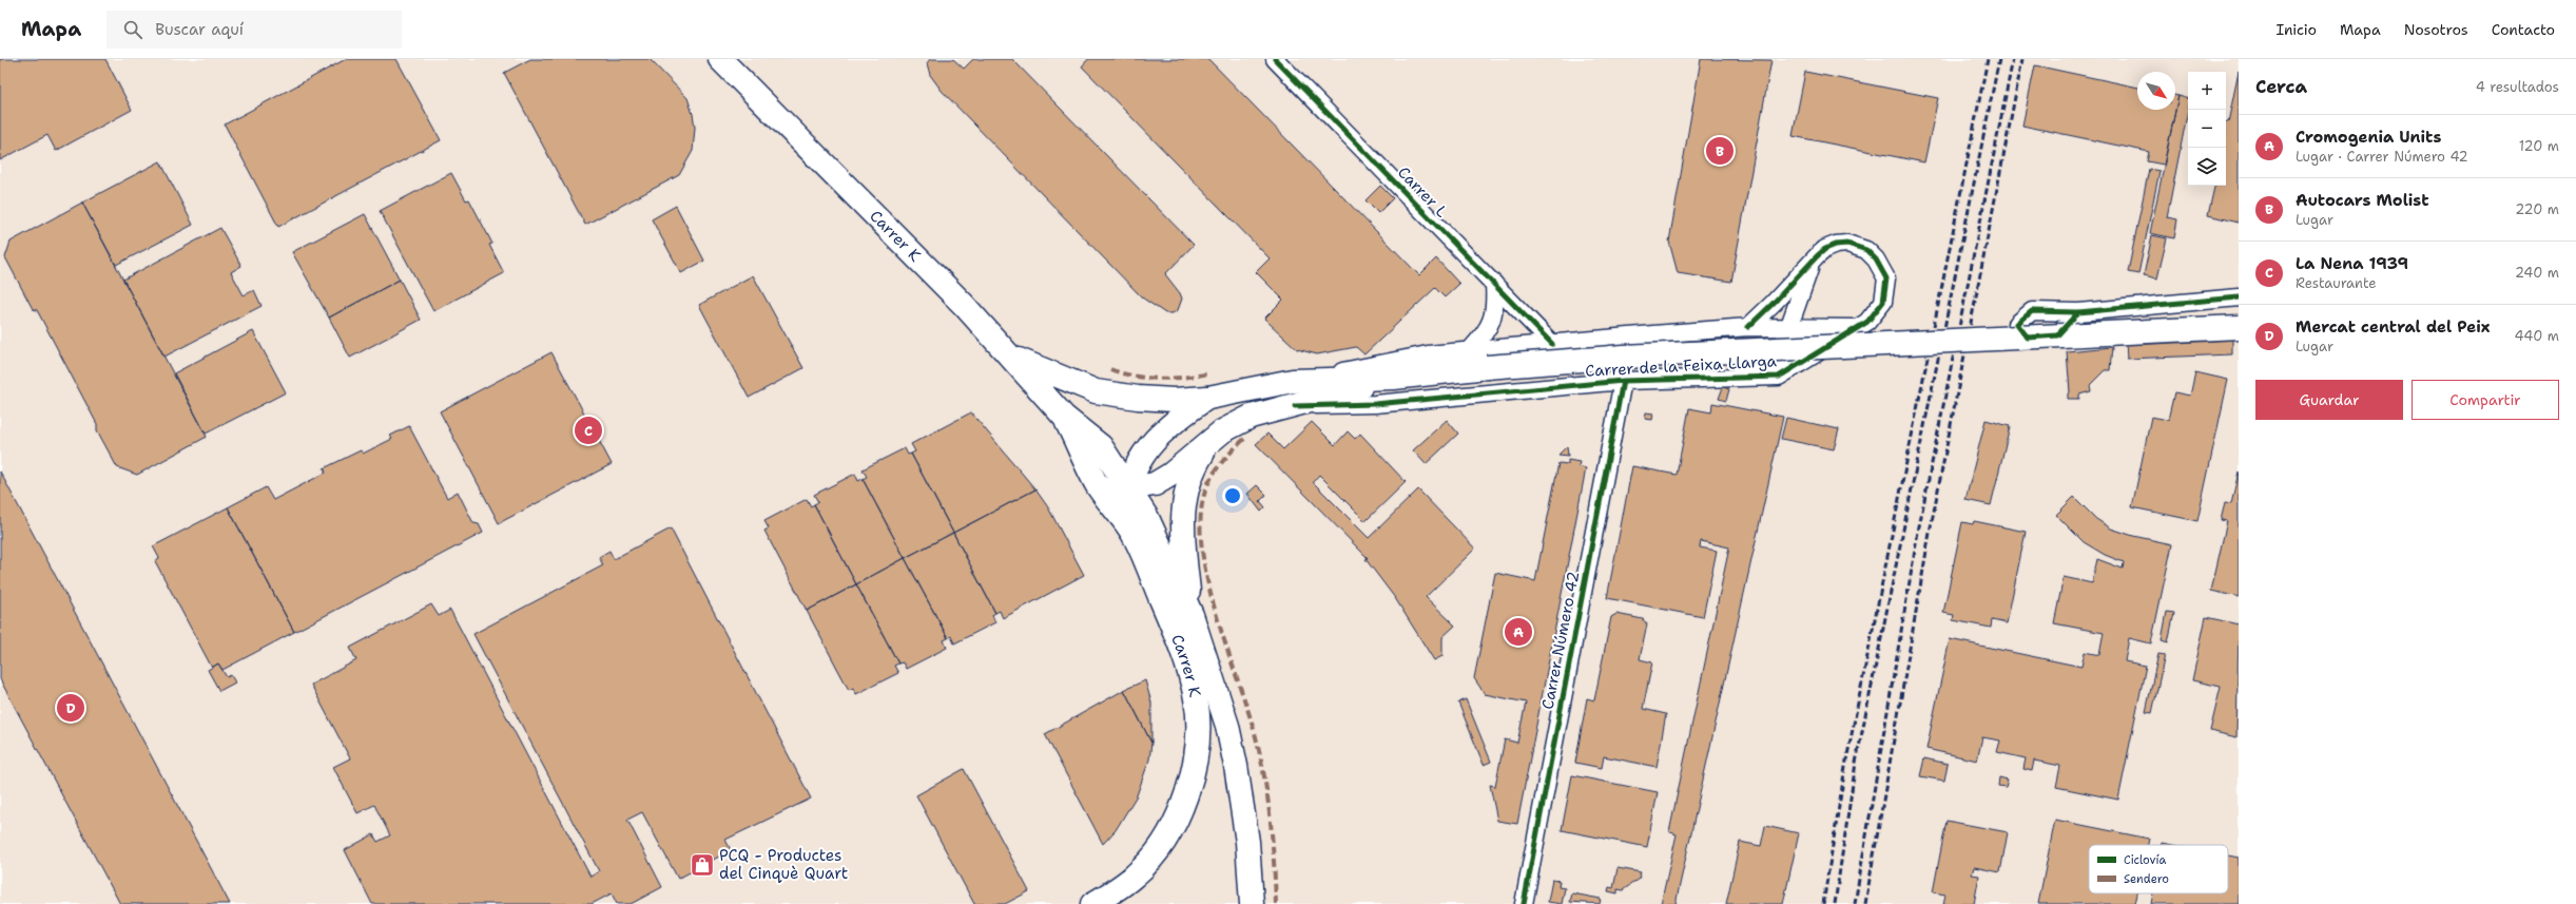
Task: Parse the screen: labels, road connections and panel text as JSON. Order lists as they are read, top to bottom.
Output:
{
  "streets": {
    "main road": ["Carrer K", "Carrer de la Feixa Llarga"],
    "street": ["Carrer L", "Carrer Número 42"]
  },
  "crossings": [
    ["Carrer L", "Carrer de la Feixa Llarga"],
    ["Carrer K", "Carrer de la Feixa Llarga"],
    ["Carrer de la Feixa Llarga", "Carrer Número 42"]
  ],
  "places": {
    "shop": ["PCQ - Productes del Cinquè Quart"]
  },
  "legend": ["Ciclovía", "Sendero"],
  "north": "bottom right",
  "page": {
    "header": "Mapa",
    "search": "Buscar aquí",
    "nav": [
      "Inicio",
      "Mapa",
      "Nosotros",
      "Contacto"
    ],
    "heading": ["Cerca", "4 resultados"],
    "map_buttons": ["+", "−"],
    "list": [
      {
        "mark": "A",
        "name": "Cromogenia Units",
        "note": "Lugar · Carrer Número 42",
        "value": "120 m"
      },
      {
        "mark": "B",
        "name": "Autocars Molist",
        "note": "Lugar",
        "value": "220 m"
      },
      {
        "mark": "C",
        "name": "La Nena 1939",
        "note": "Restaurante",
        "value": "240 m"
      },
      {
        "mark": "D",
        "name": "Mercat central del Peix",
        "note": "Lugar",
        "value": "440 m"
      }
    ],
    "pins": [
      "B",
      "C",
      "A",
      "D"
    ],
    "buttons": ["Guardar", "Compartir"]
  }
}
